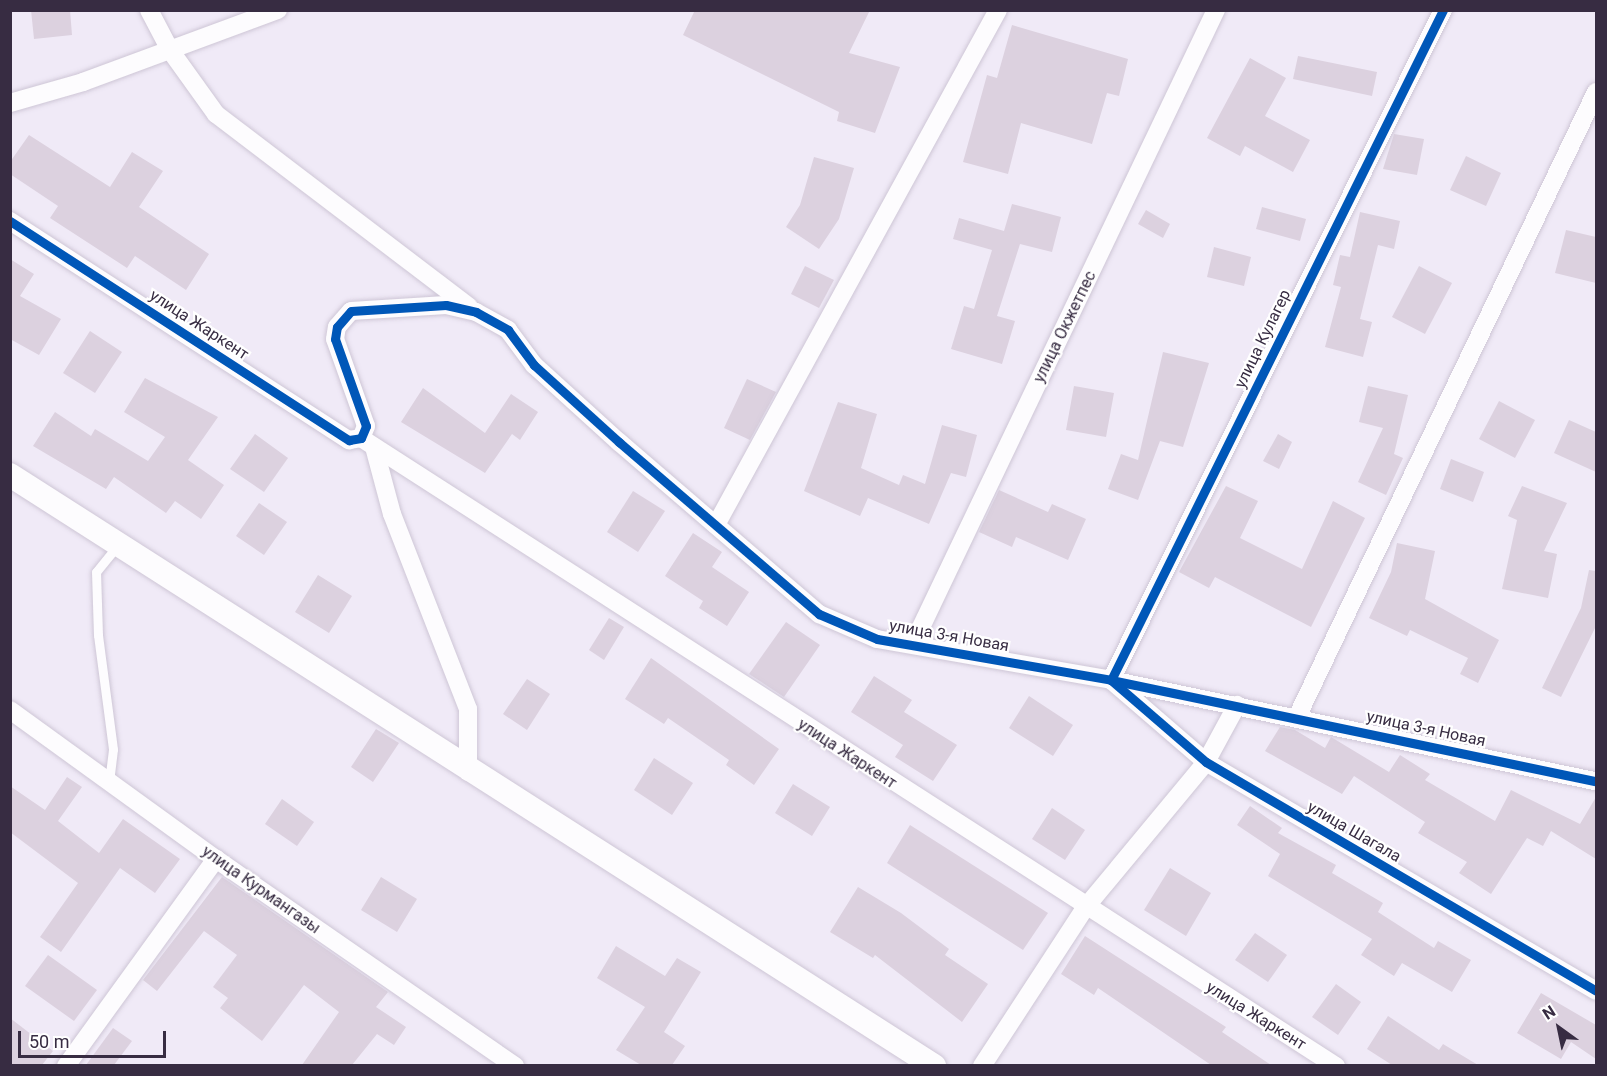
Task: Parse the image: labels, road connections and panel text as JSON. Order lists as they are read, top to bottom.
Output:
{
  "streets": {
    "street": [
      "улица Жаркент",
      "улица Окжетпес",
      "улица Кулагер",
      "улица 3-я Новая",
      "улица Шагала",
      "улица Курмангазы"
    ]
  },
  "crossings": [
    ["улица Жаркент", "улица 3-я Новая"],
    ["улица Окжетпес", "улица 3-я Новая"],
    ["улица Кулагер", "улица 3-я Новая"],
    ["улица Кулагер", "улица Шагала"],
    ["улица 3-я Новая", "улица Шагала"]
  ],
  "scale_bar": "50 m",
  "north": "top left"
}
